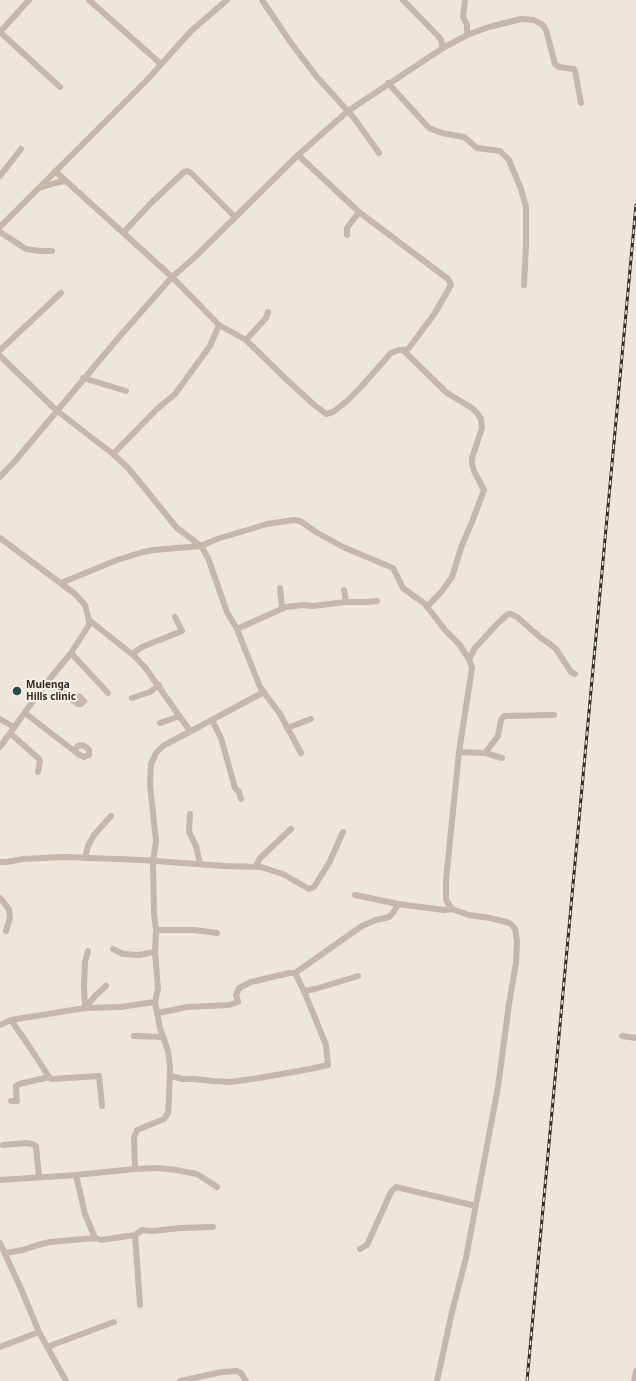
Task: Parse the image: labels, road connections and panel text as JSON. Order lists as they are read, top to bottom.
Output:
{
  "places": ["Mulenga Hills clinic"]
}
